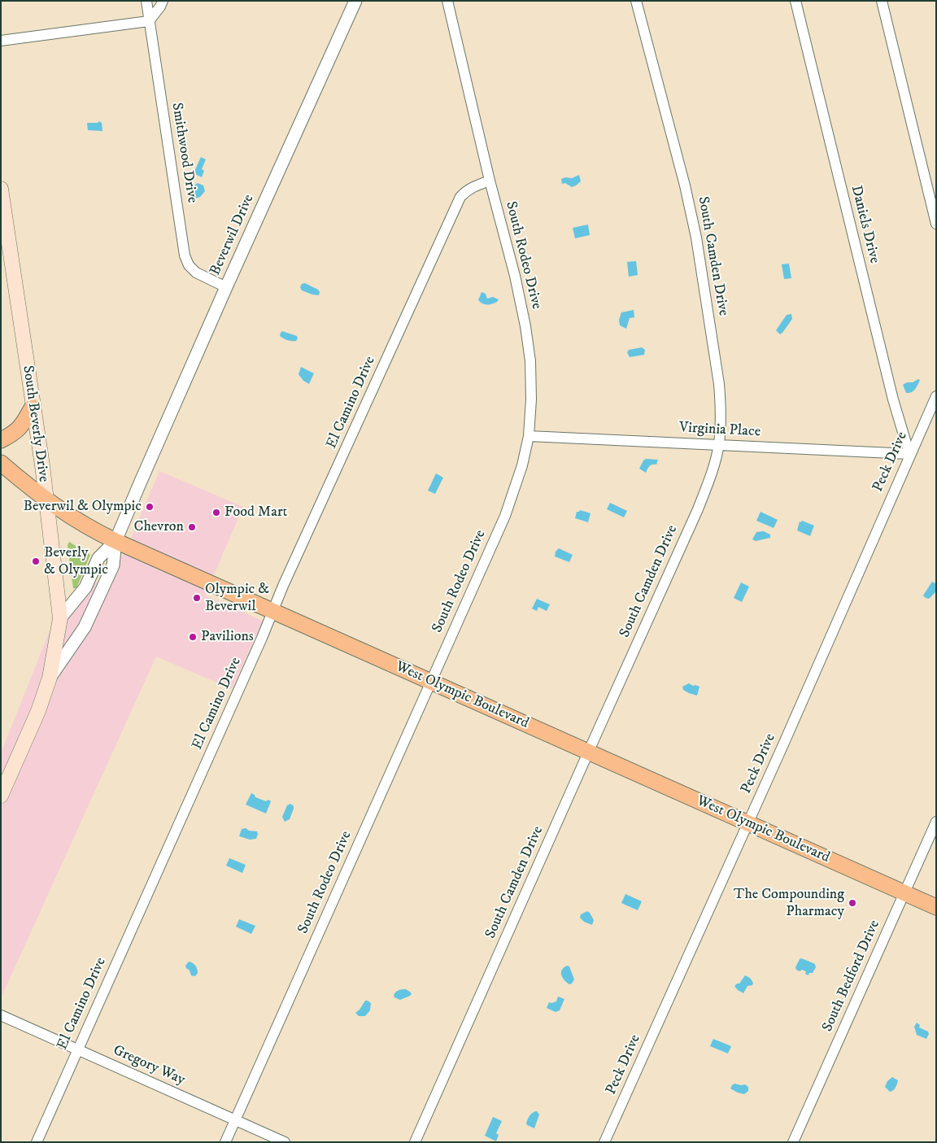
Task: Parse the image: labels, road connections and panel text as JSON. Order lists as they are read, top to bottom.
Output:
{
  "streets": {
    "main road": ["South Beverly Drive", "West Olympic Boulevard"],
    "street": [
      "Smithwood Drive",
      "Daniels Drive",
      "Beverwil Drive",
      "South Rodeo Drive",
      "South Camden Drive",
      "El Camino Drive",
      "Virginia Place",
      "Peck Drive",
      "South Bedford Drive",
      "Gregory Way"
    ]
  },
  "crossings": [
    ["Smithwood Drive", "Beverwil Drive"],
    ["Daniels Drive", "Virginia Place"],
    ["Daniels Drive", "Peck Drive"],
    ["Beverwil Drive", "West Olympic Boulevard"],
    ["South Rodeo Drive", "El Camino Drive"],
    ["South Rodeo Drive", "Virginia Place"],
    ["South Rodeo Drive", "West Olympic Boulevard"],
    ["South Rodeo Drive", "Gregory Way"],
    ["South Camden Drive", "Virginia Place"],
    ["South Camden Drive", "West Olympic Boulevard"],
    ["El Camino Drive", "West Olympic Boulevard"],
    ["El Camino Drive", "Gregory Way"],
    ["South Beverly Drive", "West Olympic Boulevard"],
    ["Virginia Place", "Peck Drive"],
    ["Peck Drive", "West Olympic Boulevard"],
    ["West Olympic Boulevard", "South Bedford Drive"]
  ],
  "places": [
    "Beverwil & Olympic",
    "Food Mart",
    "Chevron",
    "Beverly & Olympic",
    "Olympic & Beverwil",
    "Pavilions",
    "The Compounding Pharmacy"
  ]
}
